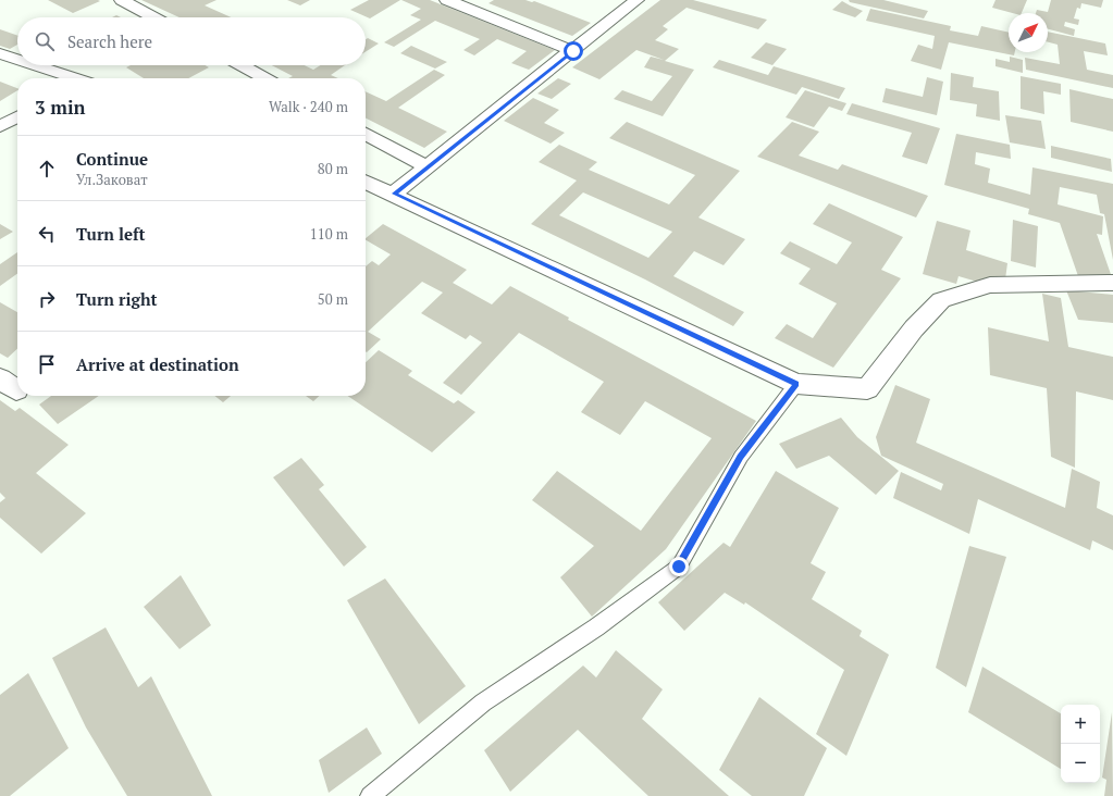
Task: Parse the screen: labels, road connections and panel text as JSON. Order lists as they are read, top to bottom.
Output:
{
  "north": "top right",
  "page": {
    "search": "Search here",
    "heading": ["3 min", "Walk · 240 m"],
    "list": [
      ["Continue", "Ул.Заковат", "80 m"],
      ["Turn left", "110 m"],
      ["Turn right", "50 m"],
      "Arrive at destination"
    ],
    "map_buttons": ["+", "−"]
  }
}
